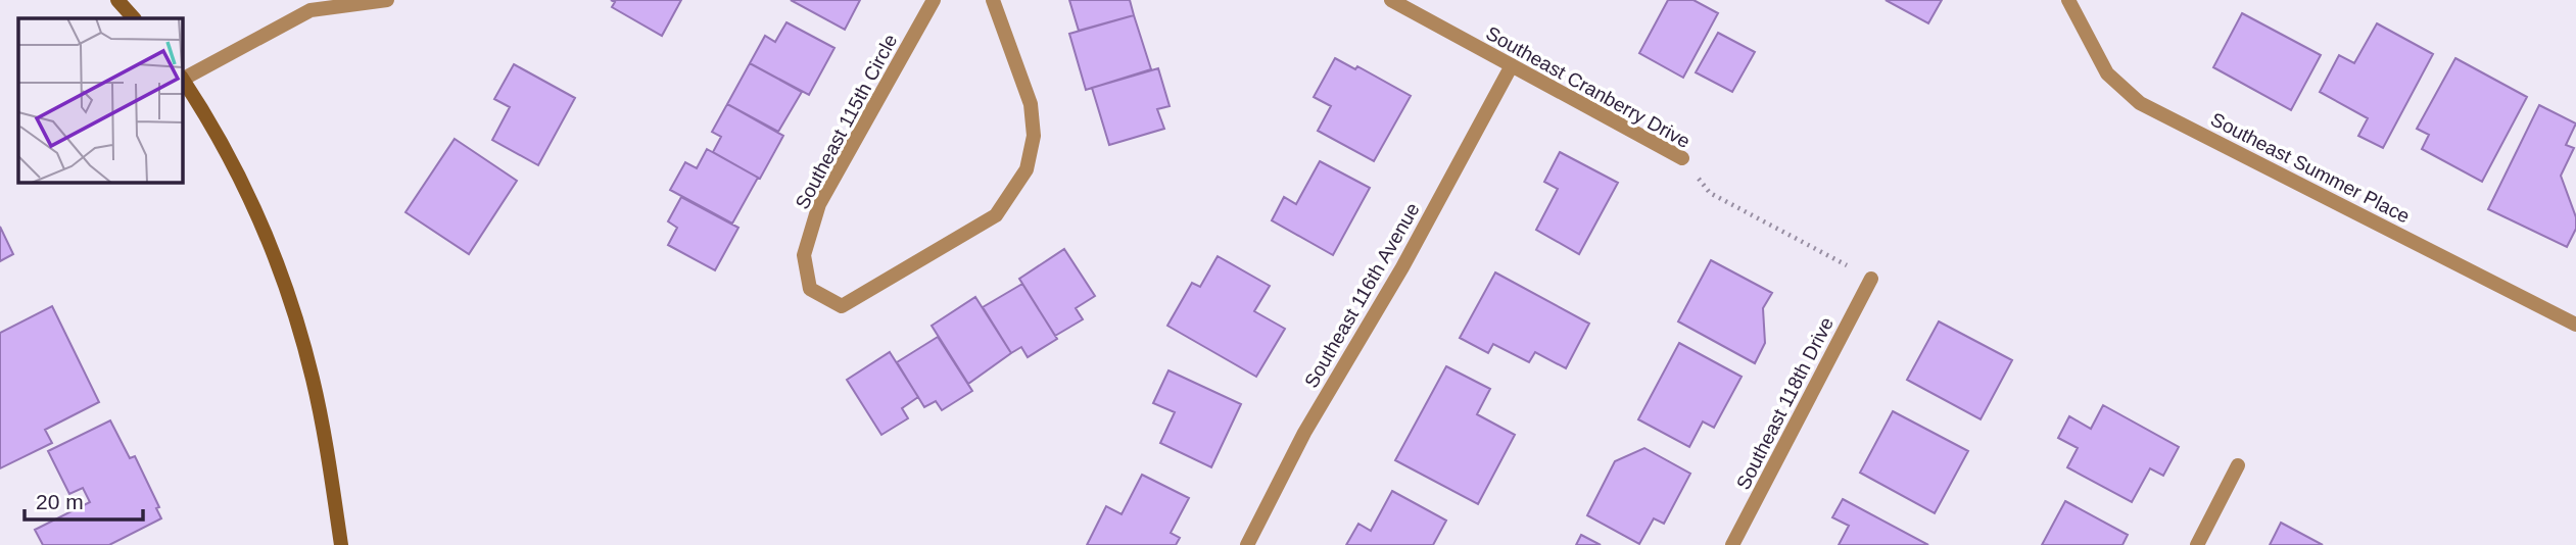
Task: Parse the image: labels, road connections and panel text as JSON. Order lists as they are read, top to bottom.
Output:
{
  "streets": {
    "street": [
      "Southeast Cranberry Drive",
      "Southeast 115th Circle",
      "Southeast Summer Place",
      "Southeast 116th Avenue",
      "Southeast 118th Drive"
    ]
  },
  "crossings": [
    ["Southeast Cranberry Drive", "Southeast 116th Avenue"],
    ["Southeast Cranberry Drive", "Southeast 118th Drive"]
  ],
  "scale_bar": "20 m"
}
